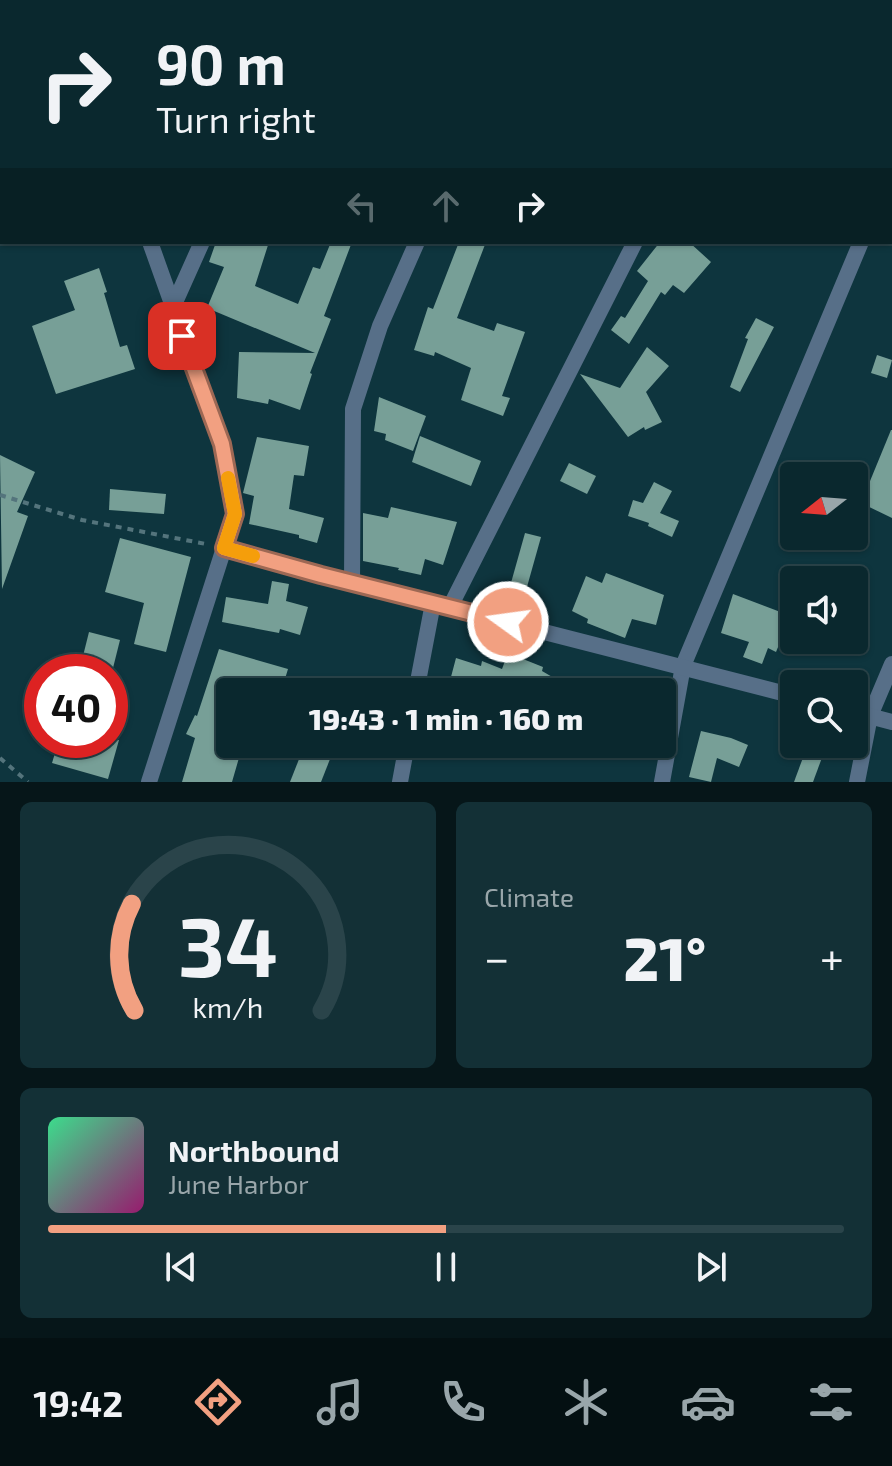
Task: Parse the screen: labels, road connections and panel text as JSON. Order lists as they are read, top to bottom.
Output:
{
  "north": "left",
  "page": {
    "turn": ["90 m", "Turn right"],
    "limit": "40",
    "trip": "19:43 · 1 min · 160 m",
    "tile": "Climate",
    "heat": ["−", "21°", "+"],
    "song": ["Northbound", "June Harbor"],
    "tabs": "19:42",
    "gauge": ["34", "km/h"]
  }
}
